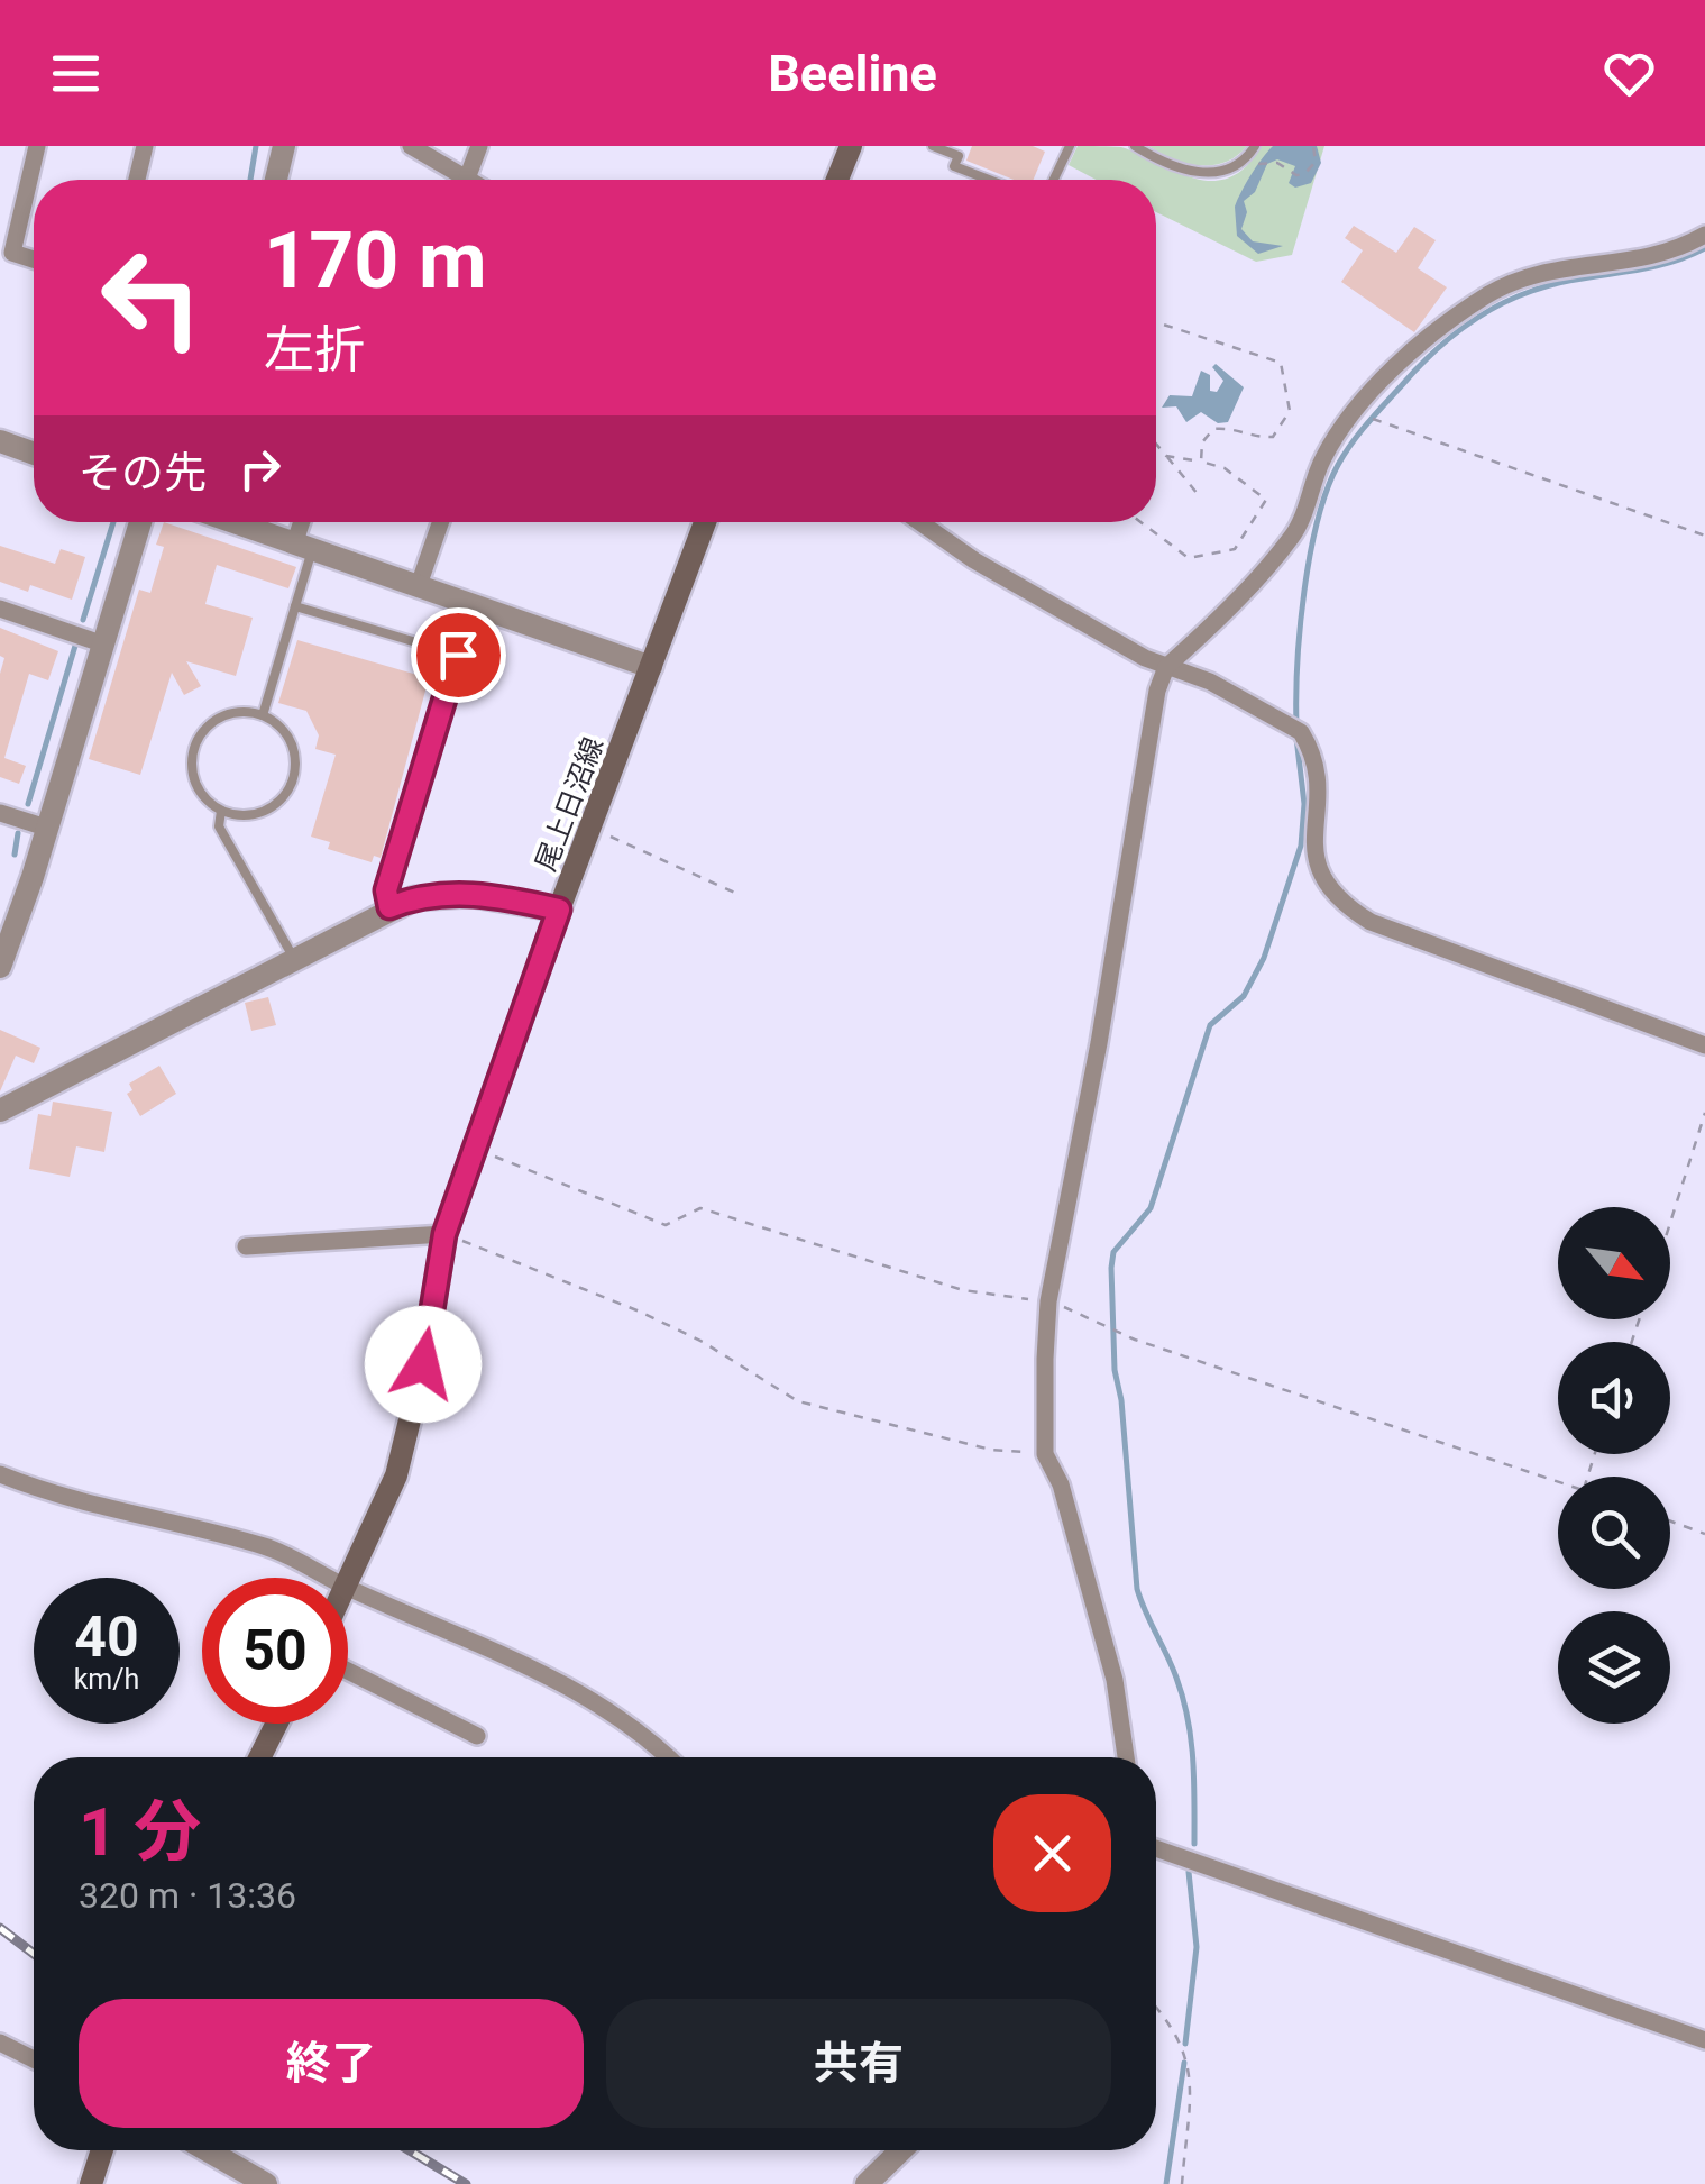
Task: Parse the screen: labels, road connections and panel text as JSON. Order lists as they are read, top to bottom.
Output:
{
  "streets": {
    "main road": ["尾上日沼線"]
  },
  "north": "bottom right",
  "page": {
    "header": "Beeline",
    "turn": ["170 m", "左折"],
    "then": "その先",
    "speed": "40 km/h",
    "limit": "50",
    "heading": ["1 分", "320 m · 13:36"],
    "buttons": ["終了", "共有"]
  }
}
